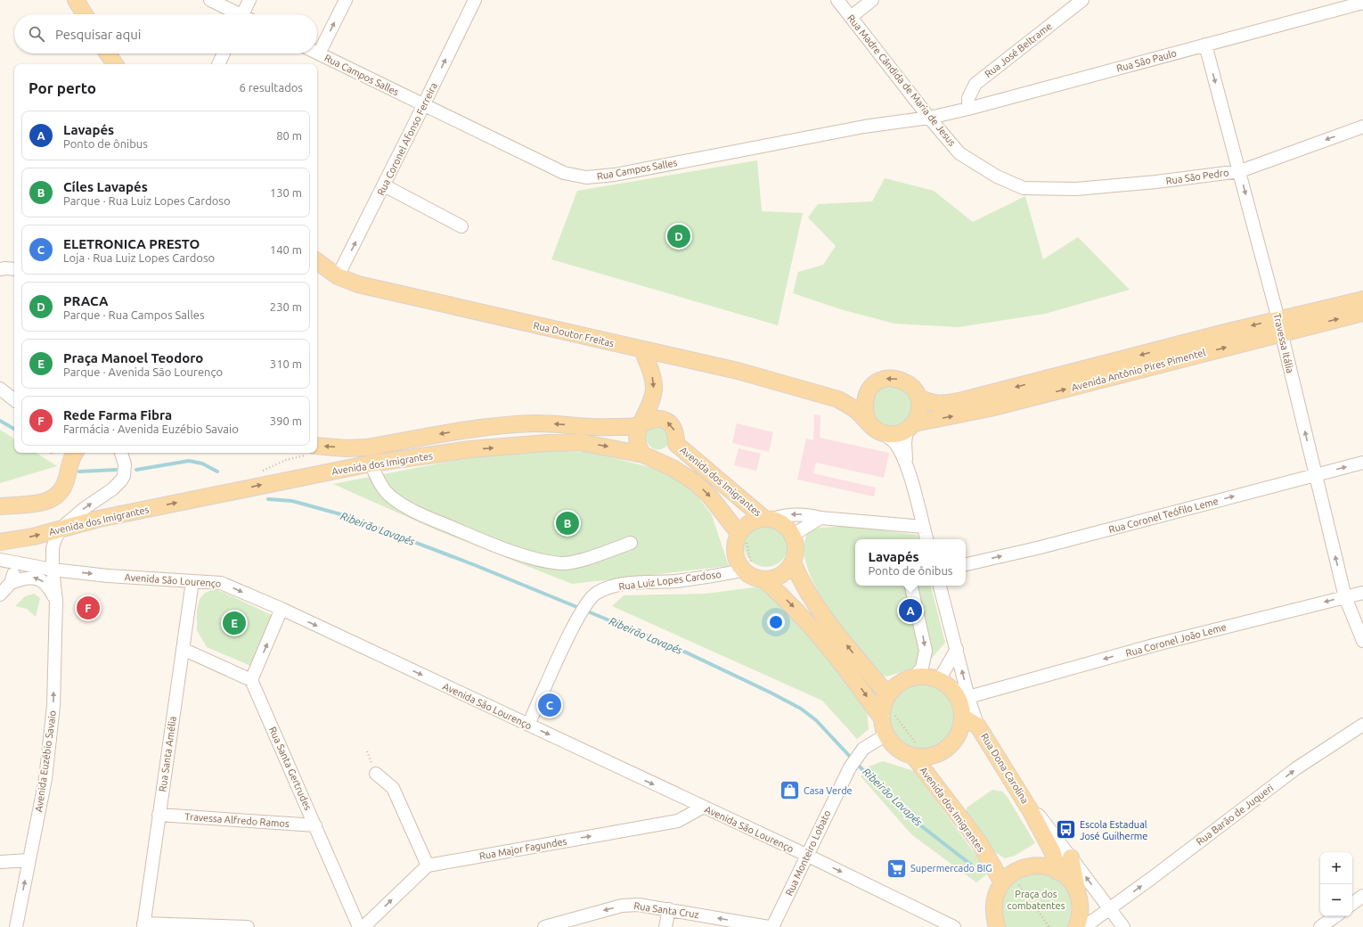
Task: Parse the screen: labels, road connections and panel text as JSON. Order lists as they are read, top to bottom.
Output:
{
  "streets": {
    "main road": [
      "Rua Doutor Freitas",
      "Avenida Antônio Pires Pimentel",
      "Avenida dos Imigrantes",
      "Rua Dona Carolina"
    ],
    "street": [
      "Rua José Beltrame",
      "Rua São Paulo",
      "Rua Campos Salles",
      "Rua Madre Cândida de Maria de Jesus",
      "Rua Coronel Afonso Ferreira",
      "Rua São Pedro",
      "Travessa Itália",
      "Rua Coronel Teófilo Leme",
      "Avenida São Lourenço",
      "Rua Luiz Lopes Cardoso",
      "Rua Coronel João Leme",
      "Rua Santa Amélia",
      "Avenida Euzébio Savaio",
      "Rua Santa Gertrudes",
      "Rua Barão de Juqueri",
      "Travessa Alfredo Ramos",
      "Rua Major Fagundes",
      "Rua Monteiro Lobato",
      "Rua Santa Cruz"
    ]
  },
  "crossings": [
    ["Rua José Beltrame", "Rua São Paulo"],
    ["Rua São Paulo", "Rua Campos Salles"],
    ["Rua São Paulo", "Rua Madre Cândida de Maria de Jesus"],
    ["Rua São Paulo", "Travessa Itália"],
    ["Rua Campos Salles", "Rua Madre Cândida de Maria de Jesus"],
    ["Rua Campos Salles", "Rua Coronel Afonso Ferreira"],
    ["Rua Madre Cândida de Maria de Jesus", "Rua São Pedro"],
    ["Rua Coronel Afonso Ferreira", "Rua Doutor Freitas"],
    ["Rua São Pedro", "Travessa Itália"],
    ["Rua Doutor Freitas", "Avenida Antônio Pires Pimentel"],
    ["Travessa Itália", "Avenida Antônio Pires Pimentel"],
    ["Travessa Itália", "Rua Coronel Teófilo Leme"],
    ["Travessa Itália", "Rua Coronel João Leme"],
    ["Avenida dos Imigrantes", "Rua Luiz Lopes Cardoso"],
    ["Avenida dos Imigrantes", "Rua Coronel João Leme"],
    ["Avenida dos Imigrantes", "Avenida Euzébio Savaio"],
    ["Avenida dos Imigrantes", "Rua Dona Carolina"],
    ["Avenida dos Imigrantes", "Rua Monteiro Lobato"],
    ["Avenida São Lourenço", "Rua Luiz Lopes Cardoso"],
    ["Avenida São Lourenço", "Rua Santa Amélia"],
    ["Avenida São Lourenço", "Avenida Euzébio Savaio"],
    ["Avenida São Lourenço", "Rua Major Fagundes"],
    ["Avenida São Lourenço", "Rua Monteiro Lobato"],
    ["Rua Coronel João Leme", "Rua Dona Carolina"],
    ["Rua Coronel João Leme", "Rua Monteiro Lobato"],
    ["Rua Santa Amélia", "Travessa Alfredo Ramos"],
    ["Rua Santa Gertrudes", "Travessa Alfredo Ramos"],
    ["Rua Dona Carolina", "Rua Barão de Juqueri"],
    ["Rua Dona Carolina", "Rua Monteiro Lobato"]
  ],
  "one_way": [
    "Rua Coronel Afonso Ferreira",
    "Rua São Pedro",
    "Rua Coronel Teófilo Leme",
    "Avenida São Lourenço",
    "Rua Coronel João Leme",
    "Avenida Euzébio Savaio",
    "Rua Barão de Juqueri",
    "Rua Major Fagundes",
    "Rua Santa Cruz"
  ],
  "water": ["Ribeirão Lavapés"],
  "parks": ["Praça dos combatentes"],
  "places": {
    "shop": ["Casa Verde"],
    "bus stop": ["Escola Estadual José Guilherme"],
    "supermarket": ["Supermercado BIG"]
  },
  "page": {
    "search": "Pesquisar aqui",
    "heading": ["Por perto", "6 resultados"],
    "list": [
      {
        "mark": "A",
        "name": "Lavapés",
        "note": "Ponto de ônibus",
        "value": "80 m"
      },
      {
        "mark": "B",
        "name": "Cíles Lavapés",
        "note": "Parque · Rua Luiz Lopes Cardoso",
        "value": "130 m"
      },
      {
        "mark": "C",
        "name": "ELETRONICA PRESTO",
        "note": "Loja · Rua Luiz Lopes Cardoso",
        "value": "140 m"
      },
      {
        "mark": "D",
        "name": "PRACA",
        "note": "Parque · Rua Campos Salles",
        "value": "230 m"
      },
      {
        "mark": "E",
        "name": "Praça Manoel Teodoro",
        "note": "Parque · Avenida São Lourenço",
        "value": "310 m"
      },
      {
        "mark": "F",
        "name": "Rede Farma Fibra",
        "note": "Farmácia · Avenida Euzébio Savaio",
        "value": "390 m"
      }
    ],
    "pins": [
      "D",
      "B",
      "F",
      "A",
      "E",
      "C"
    ],
    "popup": ["Lavapés", "Ponto de ônibus"],
    "map_buttons": ["+", "−"]
  }
}
